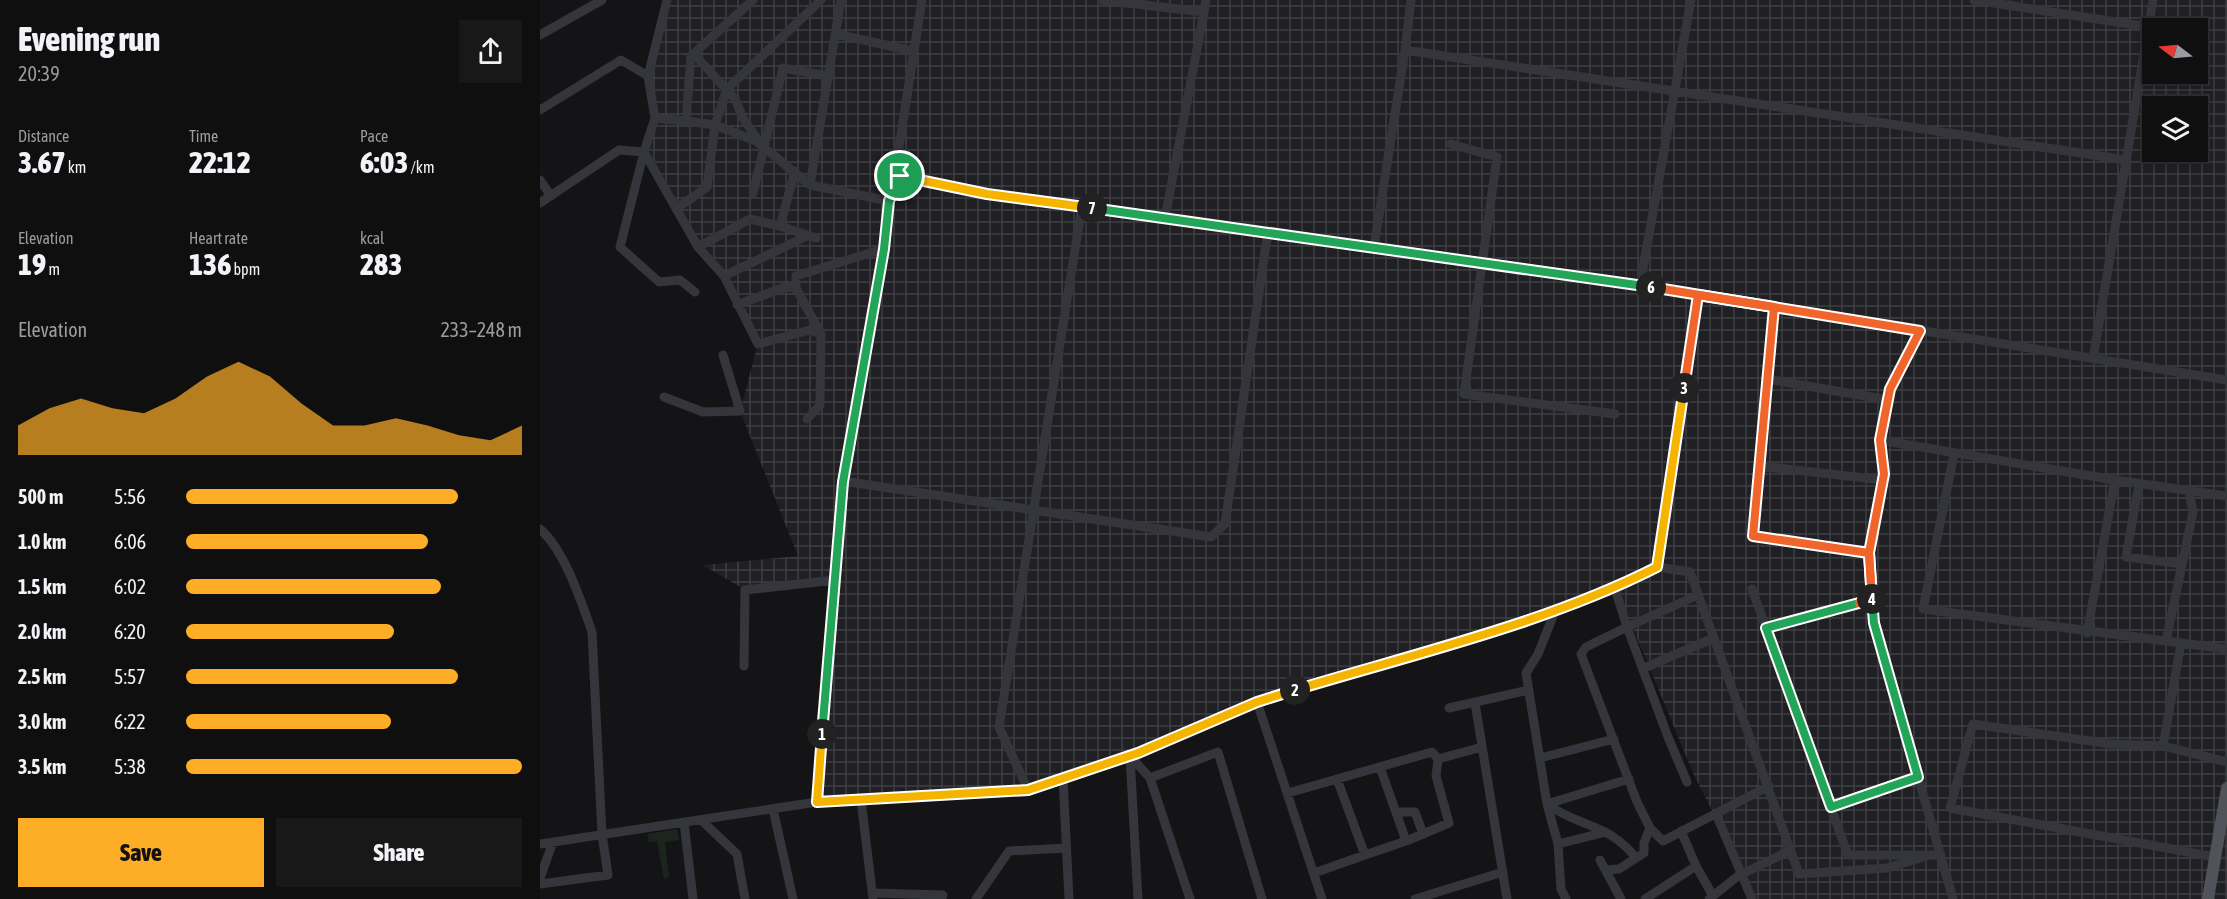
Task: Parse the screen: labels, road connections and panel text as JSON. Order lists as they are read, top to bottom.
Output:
{
  "north": "left",
  "page": {
    "heading": ["Evening run", "20:39"],
    "stats": [
      ["Distance", "3.67 km"],
      ["Time", "22:12"],
      ["Pace", "6:03 /km"],
      ["Elevation", "19 m"],
      ["Heart rate", "136 bpm"],
      ["kcal", "283"]
    ],
    "pins": [
      "7",
      "6",
      "3",
      "4",
      "2",
      "1"
    ],
    "chart": ["Elevation", "233–248 m"],
    "list": [
      {
        "name": "500 m",
        "note": "5:56"
      },
      {
        "name": "1.0 km",
        "note": "6:06"
      },
      {
        "name": "1.5 km",
        "note": "6:02"
      },
      {
        "name": "2.0 km",
        "note": "6:20"
      },
      {
        "name": "2.5 km",
        "note": "5:57"
      },
      {
        "name": "3.0 km",
        "note": "6:22"
      },
      {
        "name": "3.5 km",
        "note": "5:38"
      }
    ],
    "buttons": ["Save", "Share"]
  }
}
